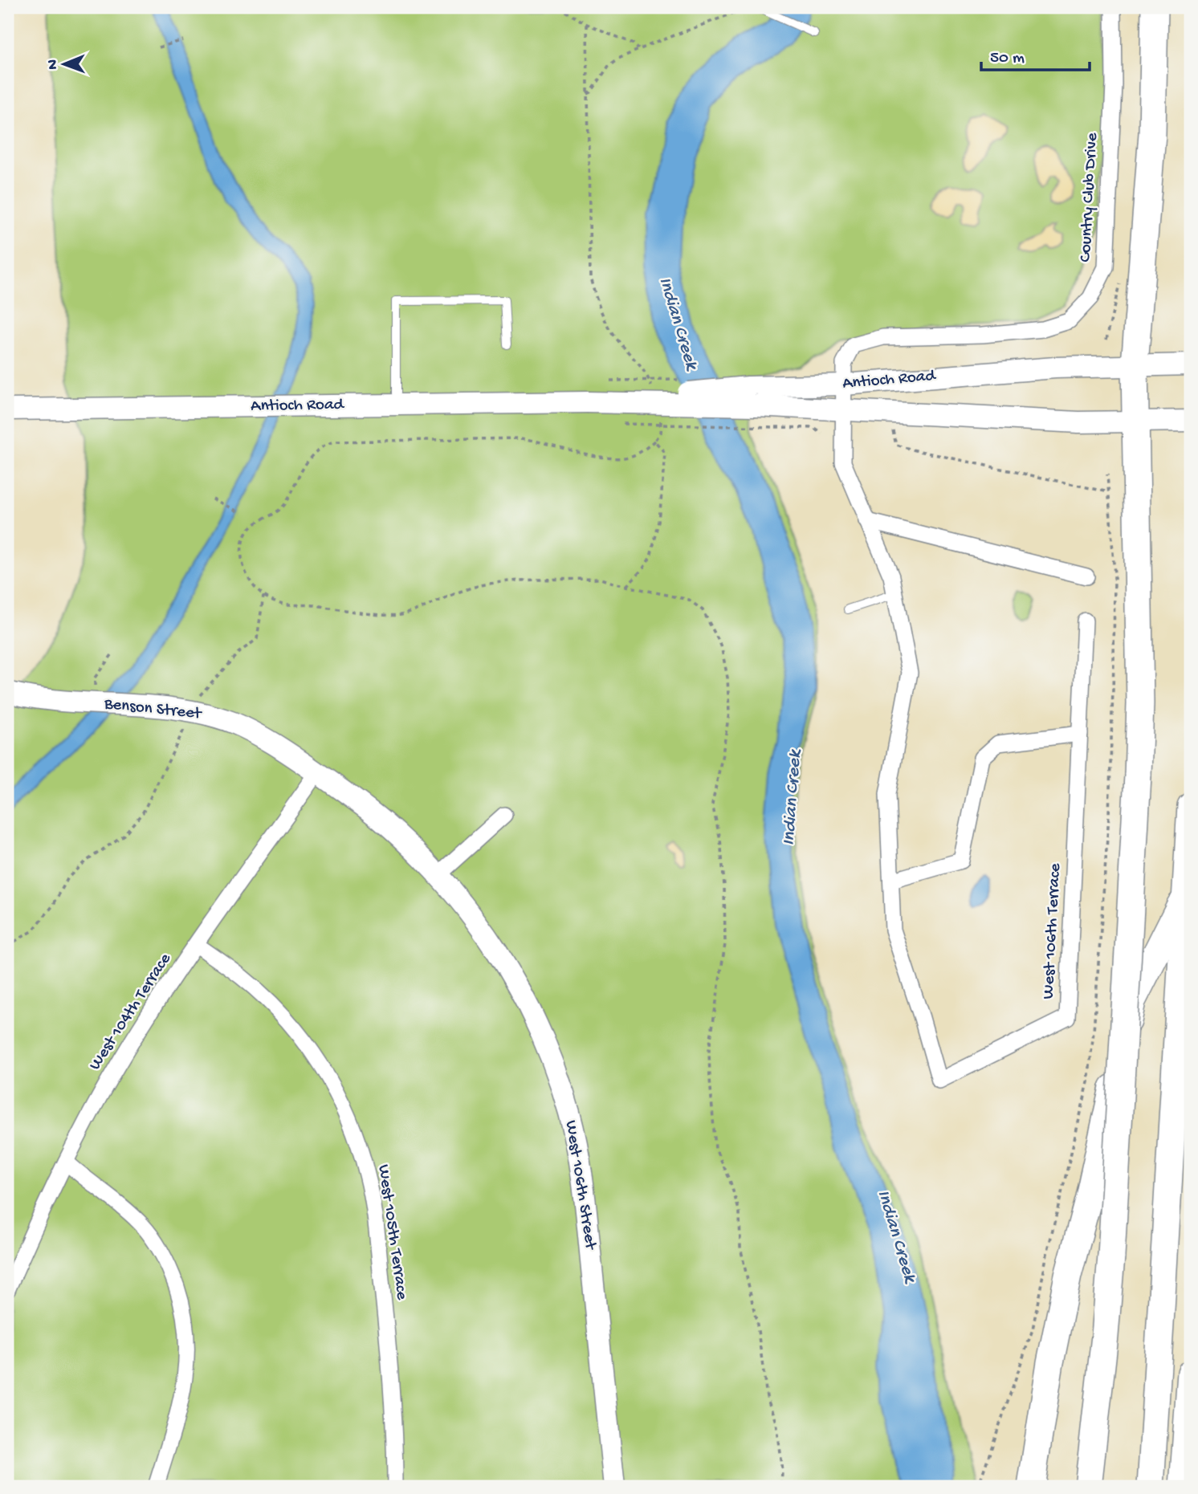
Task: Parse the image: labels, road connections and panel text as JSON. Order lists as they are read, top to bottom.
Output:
{
  "streets": {
    "main road": ["Antioch Road", "Benson Street", "West 106th Street"],
    "street": [
      "Country Club Drive",
      "West 106th Terrace",
      "West 104th Terrace",
      "West 105th Terrace"
    ]
  },
  "crossings": [
    ["Country Club Drive", "Antioch Road"],
    ["Country Club Drive", "West 106th Terrace"],
    ["Antioch Road", "West 106th Terrace"],
    ["Benson Street", "West 104th Terrace"],
    ["Benson Street", "West 106th Street"],
    ["West 104th Terrace", "West 106th Street"],
    ["West 104th Terrace", "West 105th Terrace"]
  ],
  "water": ["Indian Creek"],
  "scale_bar": "50 m",
  "north": "left"
}
